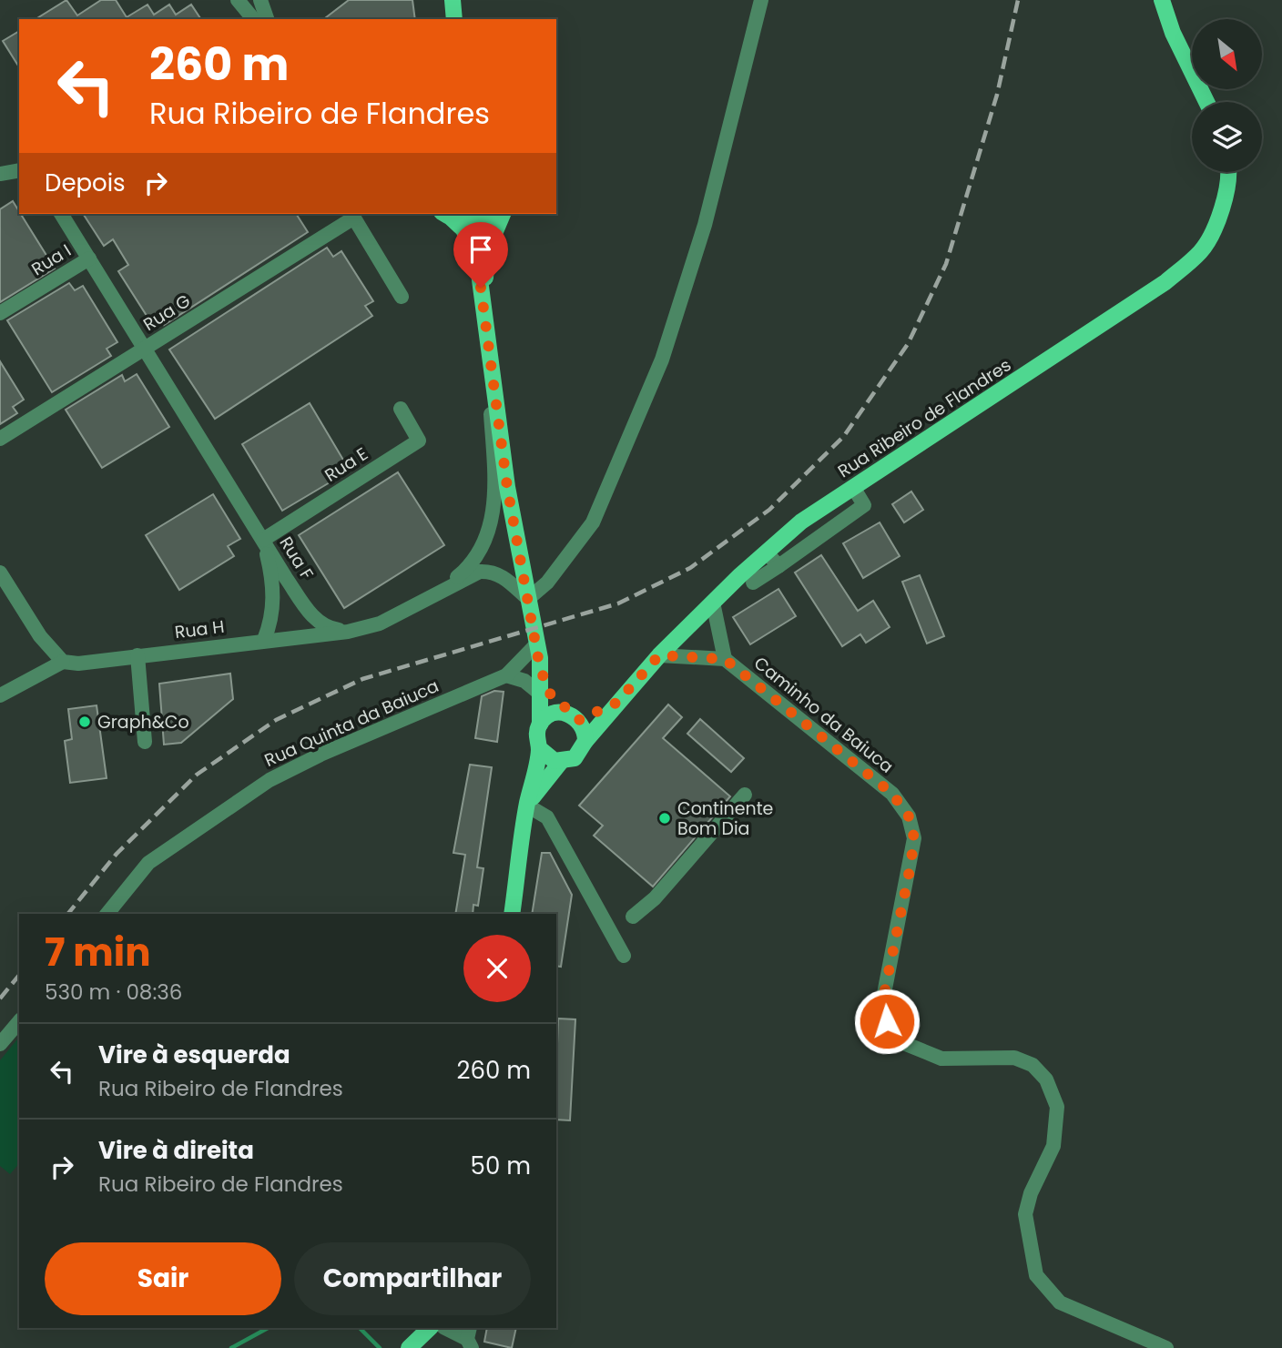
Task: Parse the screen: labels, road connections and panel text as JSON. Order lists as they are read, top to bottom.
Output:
{
  "streets": {
    "main road": ["Rua Ribeiro de Flandres"],
    "street": [
      "Rua I",
      "Rua G",
      "Rua E",
      "Rua F",
      "Rua H",
      "Caminho da Baiuca",
      "Rua Quinta da Baiuca"
    ]
  },
  "crossings": [
    ["Rua E", "Rua F"],
    ["Rua F", "Rua H"]
  ],
  "places": ["Graph&Co", "Continente Bom Dia"],
  "north": "bottom right",
  "page": {
    "turn": ["260 m", "Rua Ribeiro de Flandres"],
    "then": "Depois",
    "heading": ["7 min", "530 m · 08:36"],
    "list": [
      {
        "name": "Vire à esquerda",
        "note": "Rua Ribeiro de Flandres",
        "value": "260 m"
      },
      {
        "name": "Vire à direita",
        "note": "Rua Ribeiro de Flandres",
        "value": "50 m"
      }
    ],
    "buttons": ["Sair", "Compartilhar"]
  }
}
